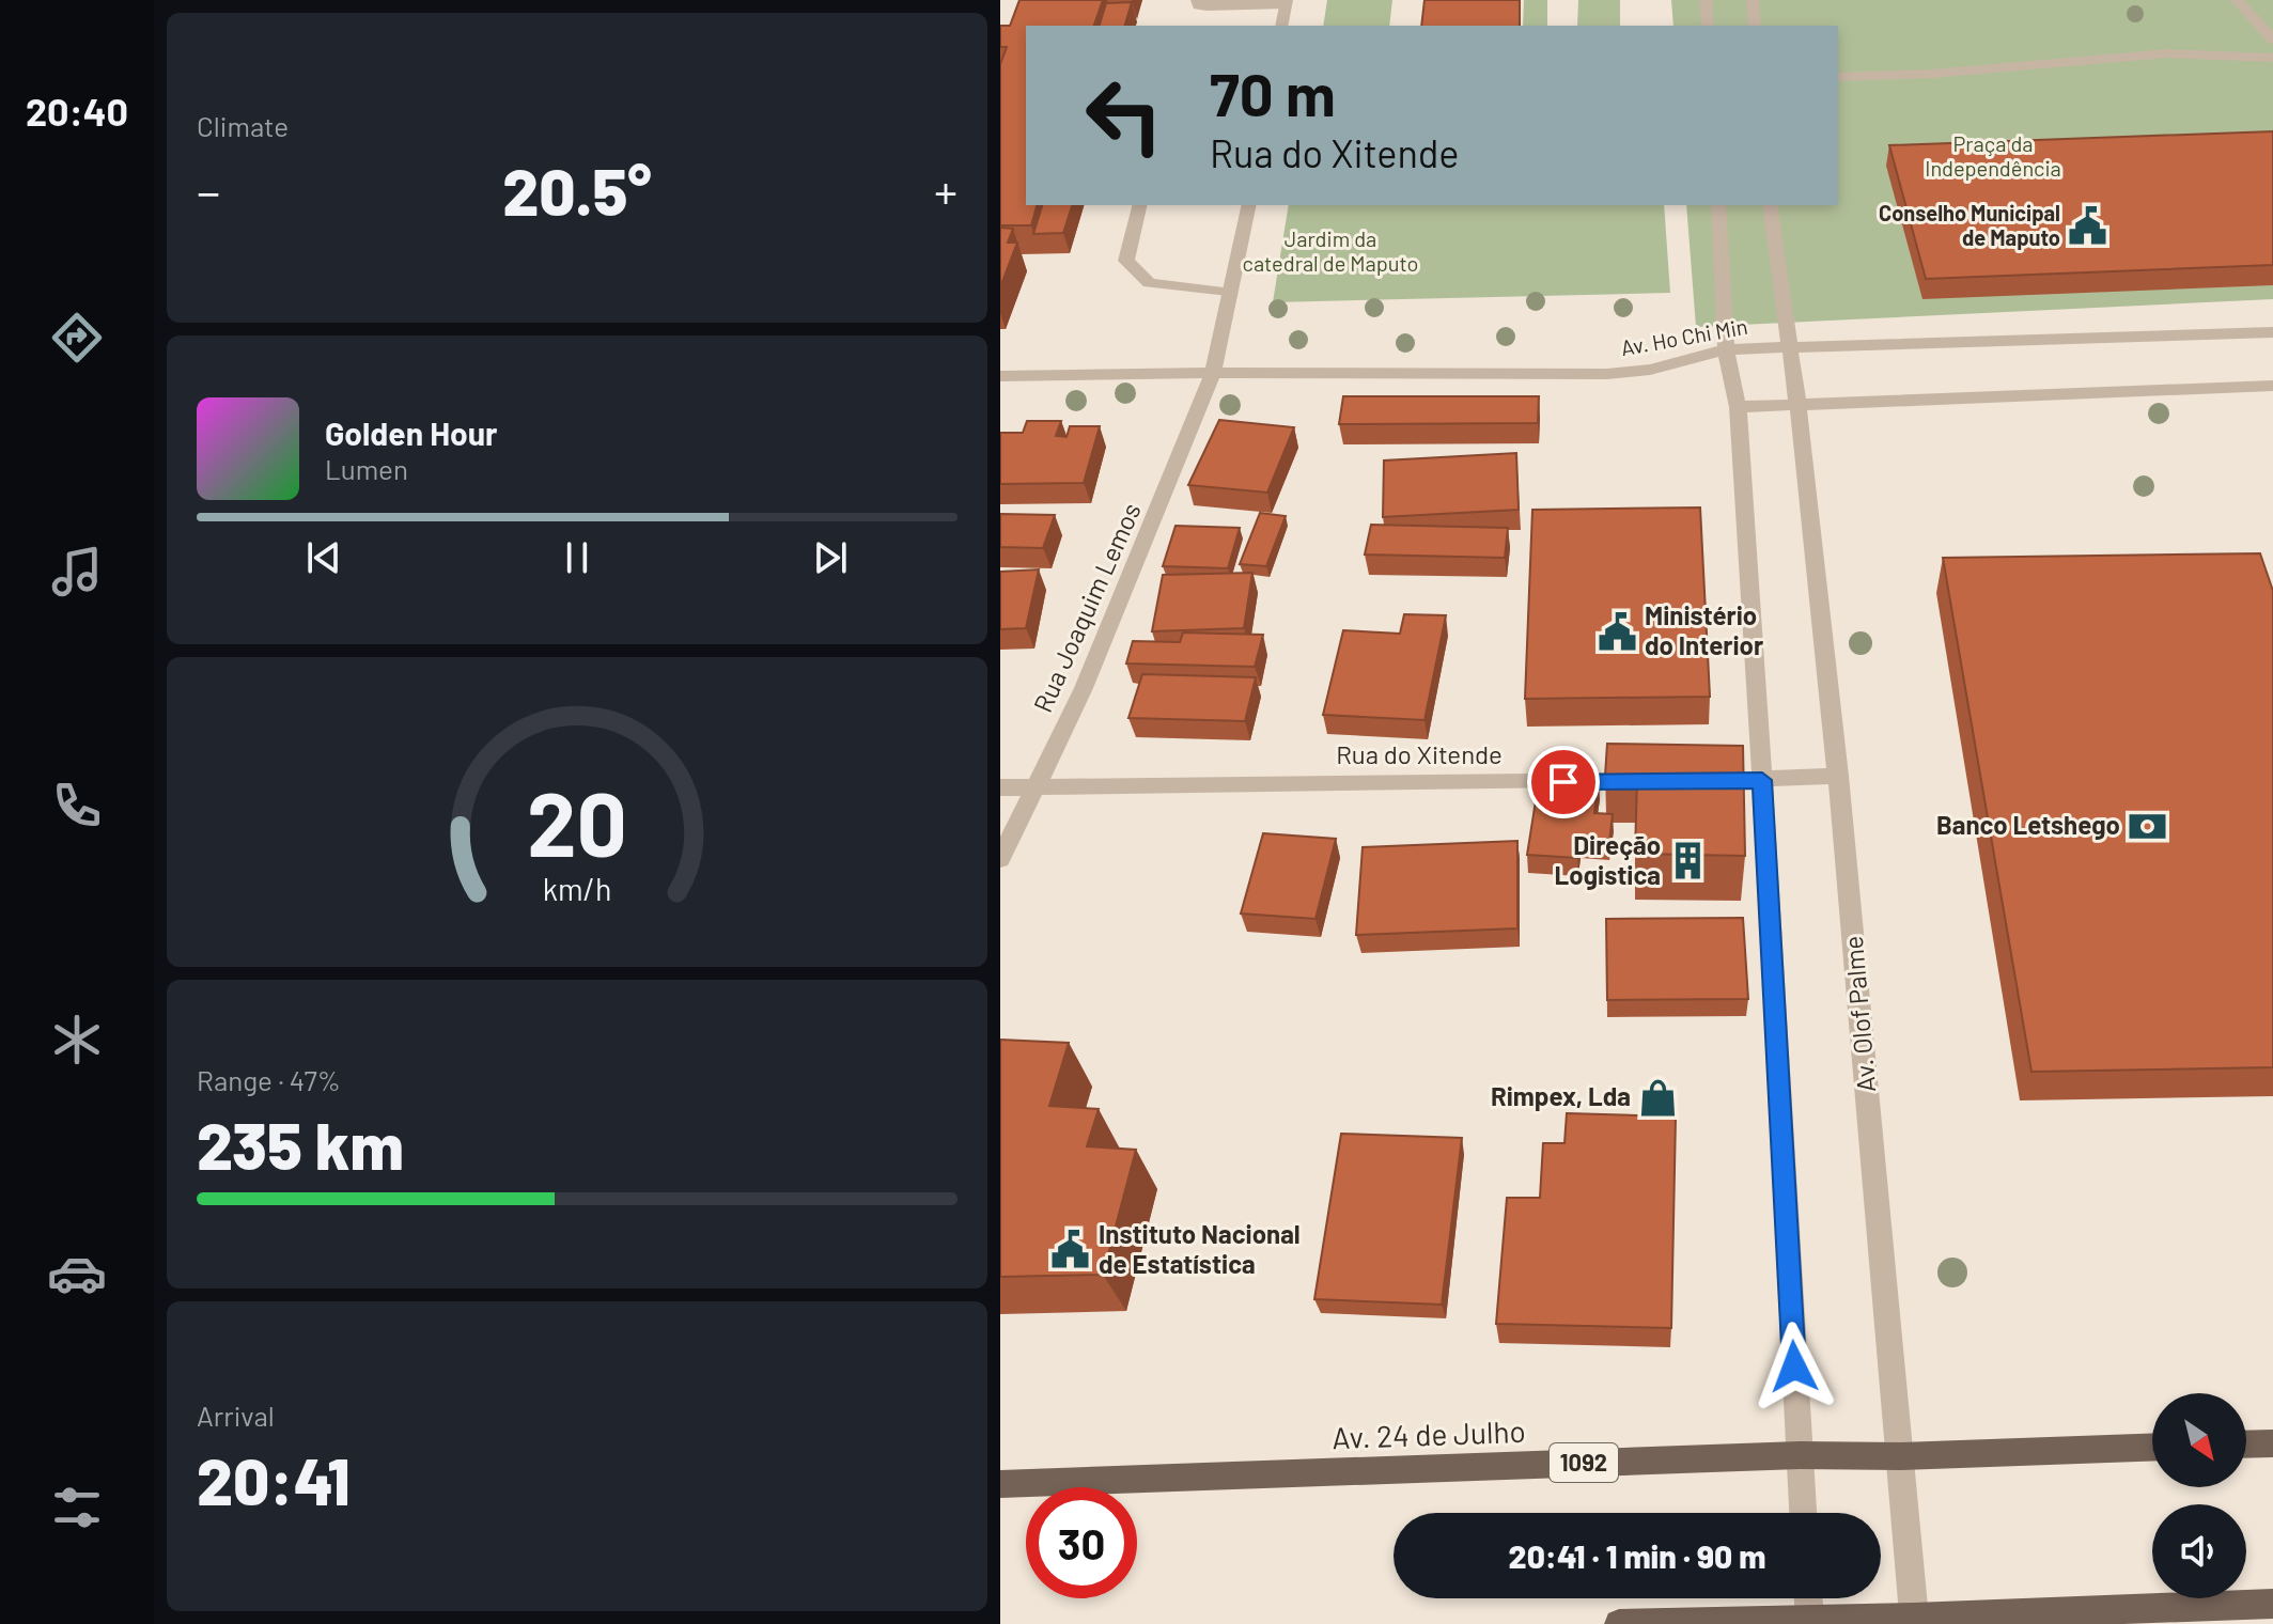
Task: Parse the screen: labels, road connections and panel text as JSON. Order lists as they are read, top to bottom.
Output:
{
  "streets": {
    "main road": ["Av. 24 de Julho", "1092"],
    "street": [
      "Av. Ho Chi Min",
      "Rua Joaquim Lemos",
      "Rua do Xitende",
      "Av. Olof Palme"
    ]
  },
  "crossings": [
    ["Av. Ho Chi Min", "Rua Joaquim Lemos"],
    ["Av. Ho Chi Min", "Av. Olof Palme"],
    ["Rua Joaquim Lemos", "Rua do Xitende"],
    ["Av. Olof Palme", "Av. 24 de Julho"]
  ],
  "parks": ["Praça da Independência", "Jardim da catedral de Maputo"],
  "places": {
    "public building": ["Conselho Municipal de Maputo", "Ministério do Interior", "Instituto Nacional de Estatística"],
    "bank": ["Banco Letshego"],
    "building": ["Direção Logistica"],
    "shop": ["Rimpex, Lda"]
  },
  "north": "bottom right",
  "page": {
    "tabs": "20:40",
    "tile": [
      "Climate",
      ["Range · 47%", "235 km"],
      ["Arrival", "20:41"]
    ],
    "turn": ["70 m", "Rua do Xitende"],
    "heat": ["−", "20.5°", "+"],
    "song": ["Golden Hour", "Lumen"],
    "limit": "30",
    "trip": "20:41 · 1 min · 90 m",
    "gauge": ["20", "km/h"]
  }
}
